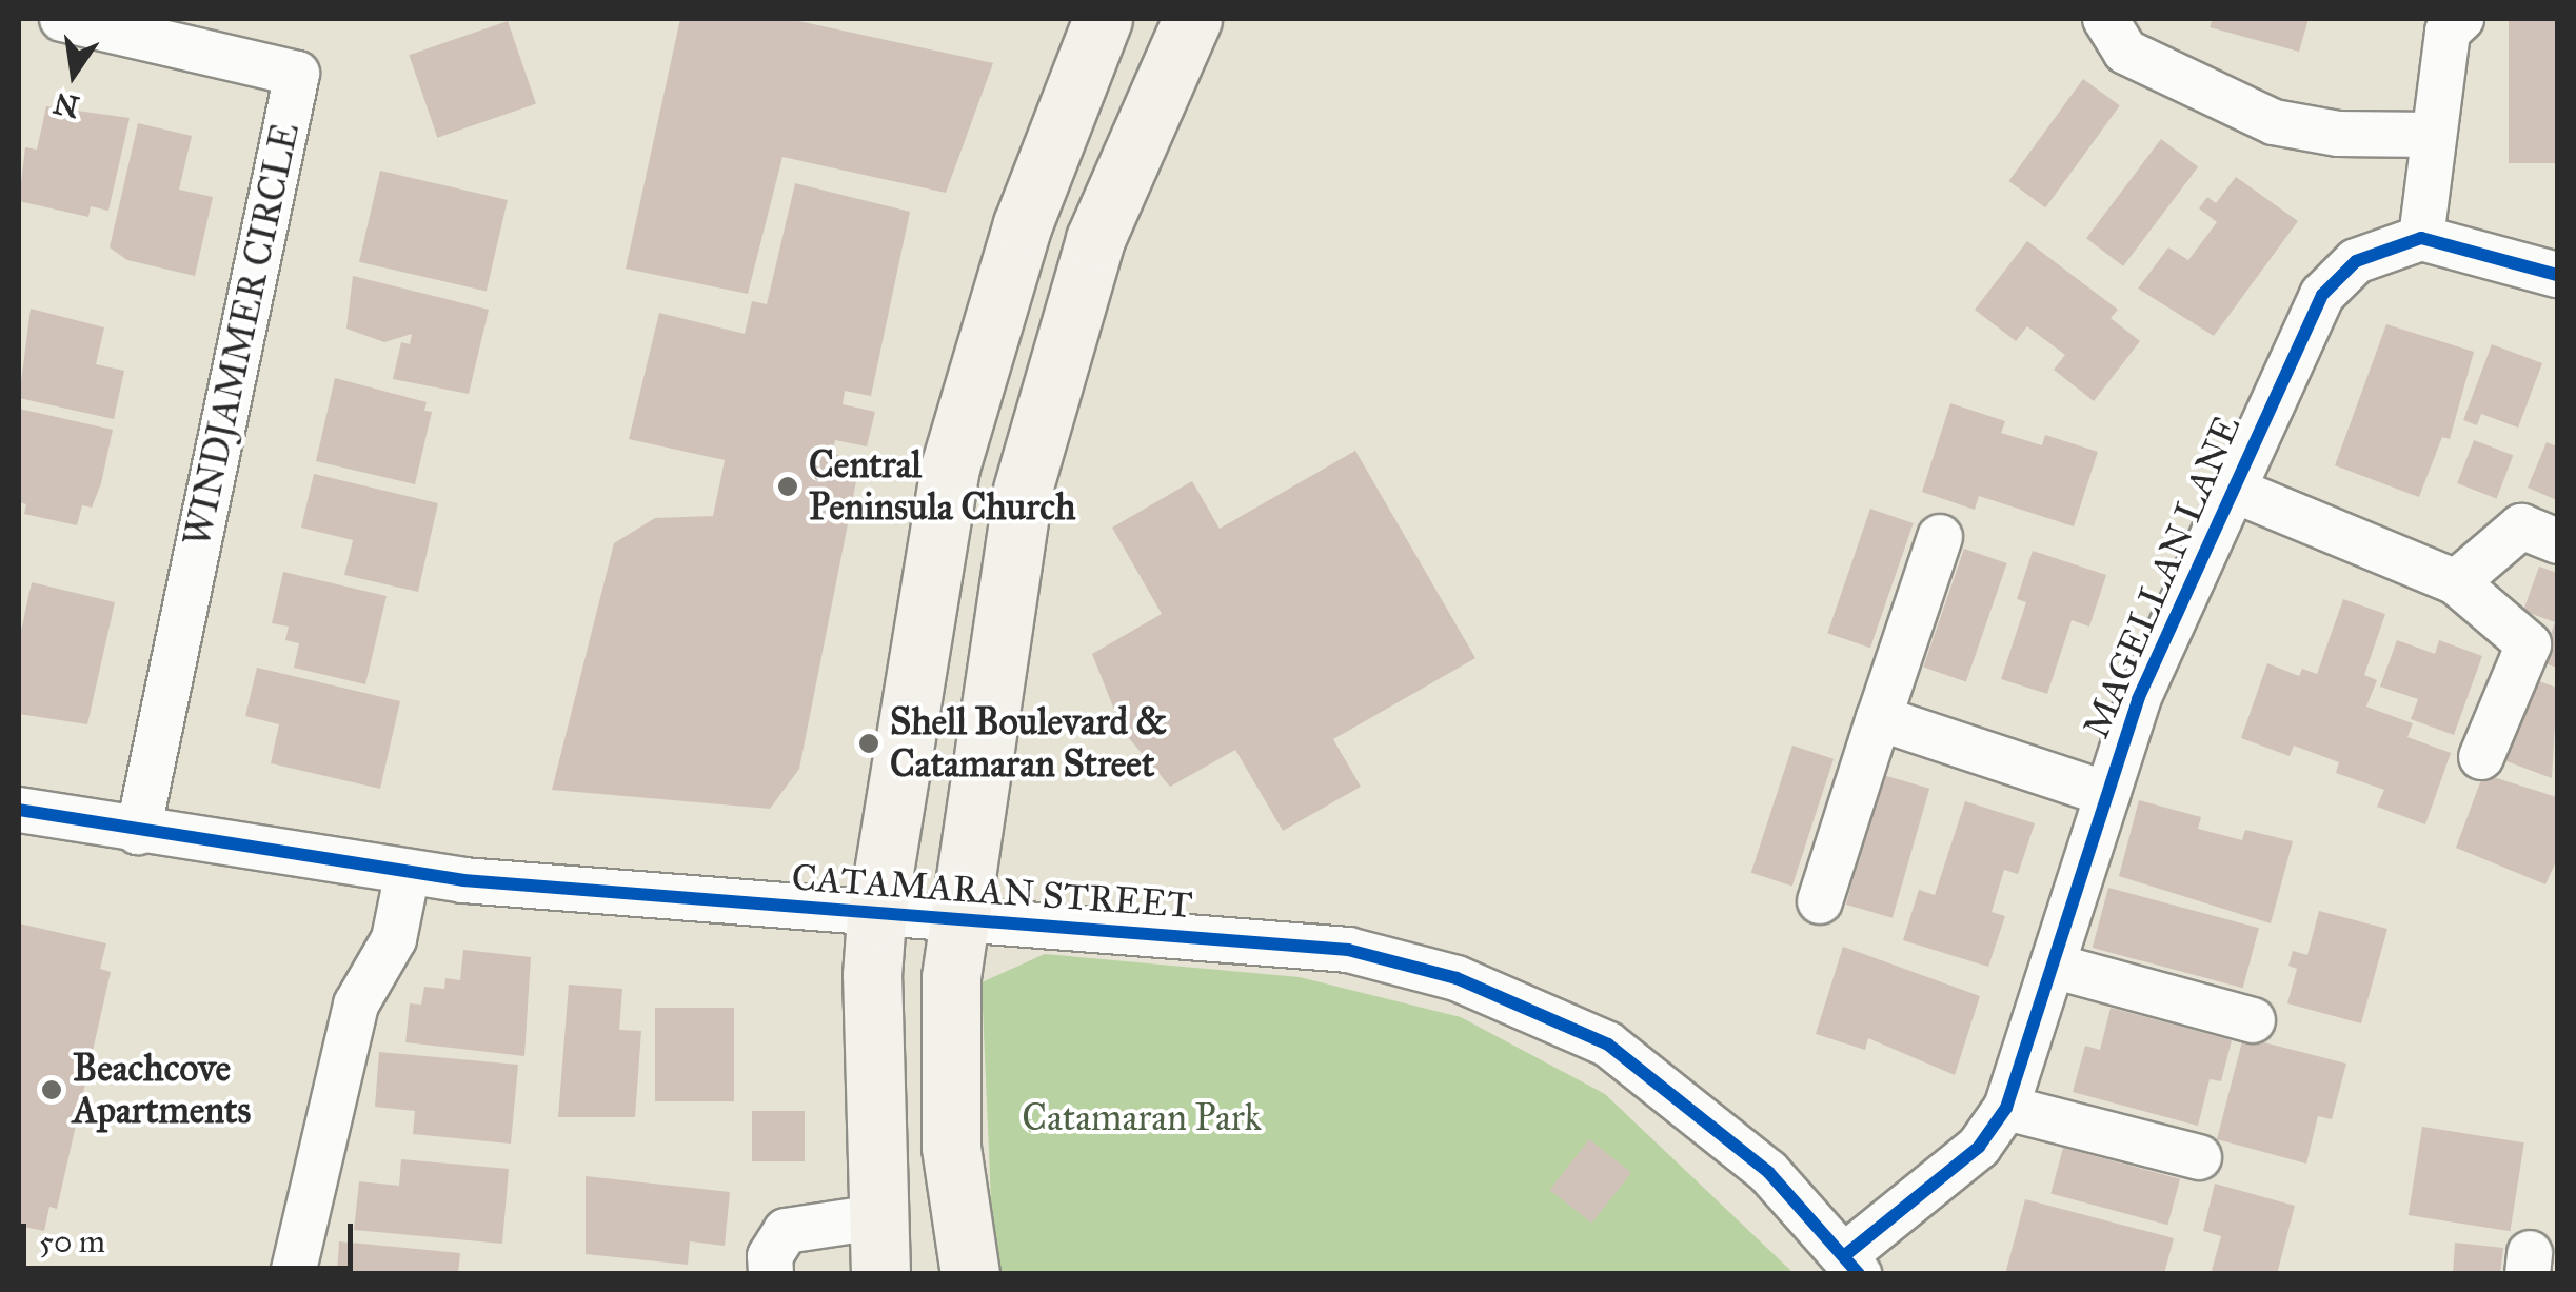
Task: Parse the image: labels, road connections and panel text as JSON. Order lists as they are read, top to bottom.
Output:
{
  "streets": {
    "street": ["WINDJAMMER CIRCLE", "MAGELLAN LANE", "CATAMARAN STREET"]
  },
  "crossings": [
    ["WINDJAMMER CIRCLE", "CATAMARAN STREET"],
    ["MAGELLAN LANE", "CATAMARAN STREET"]
  ],
  "parks": ["Catamaran Park"],
  "places": ["Central Peninsula Church", "Shell Boulevard & Catamaran Street", "Beachcove Apartments"],
  "scale_bar": "50 m",
  "north": "bottom"
}
